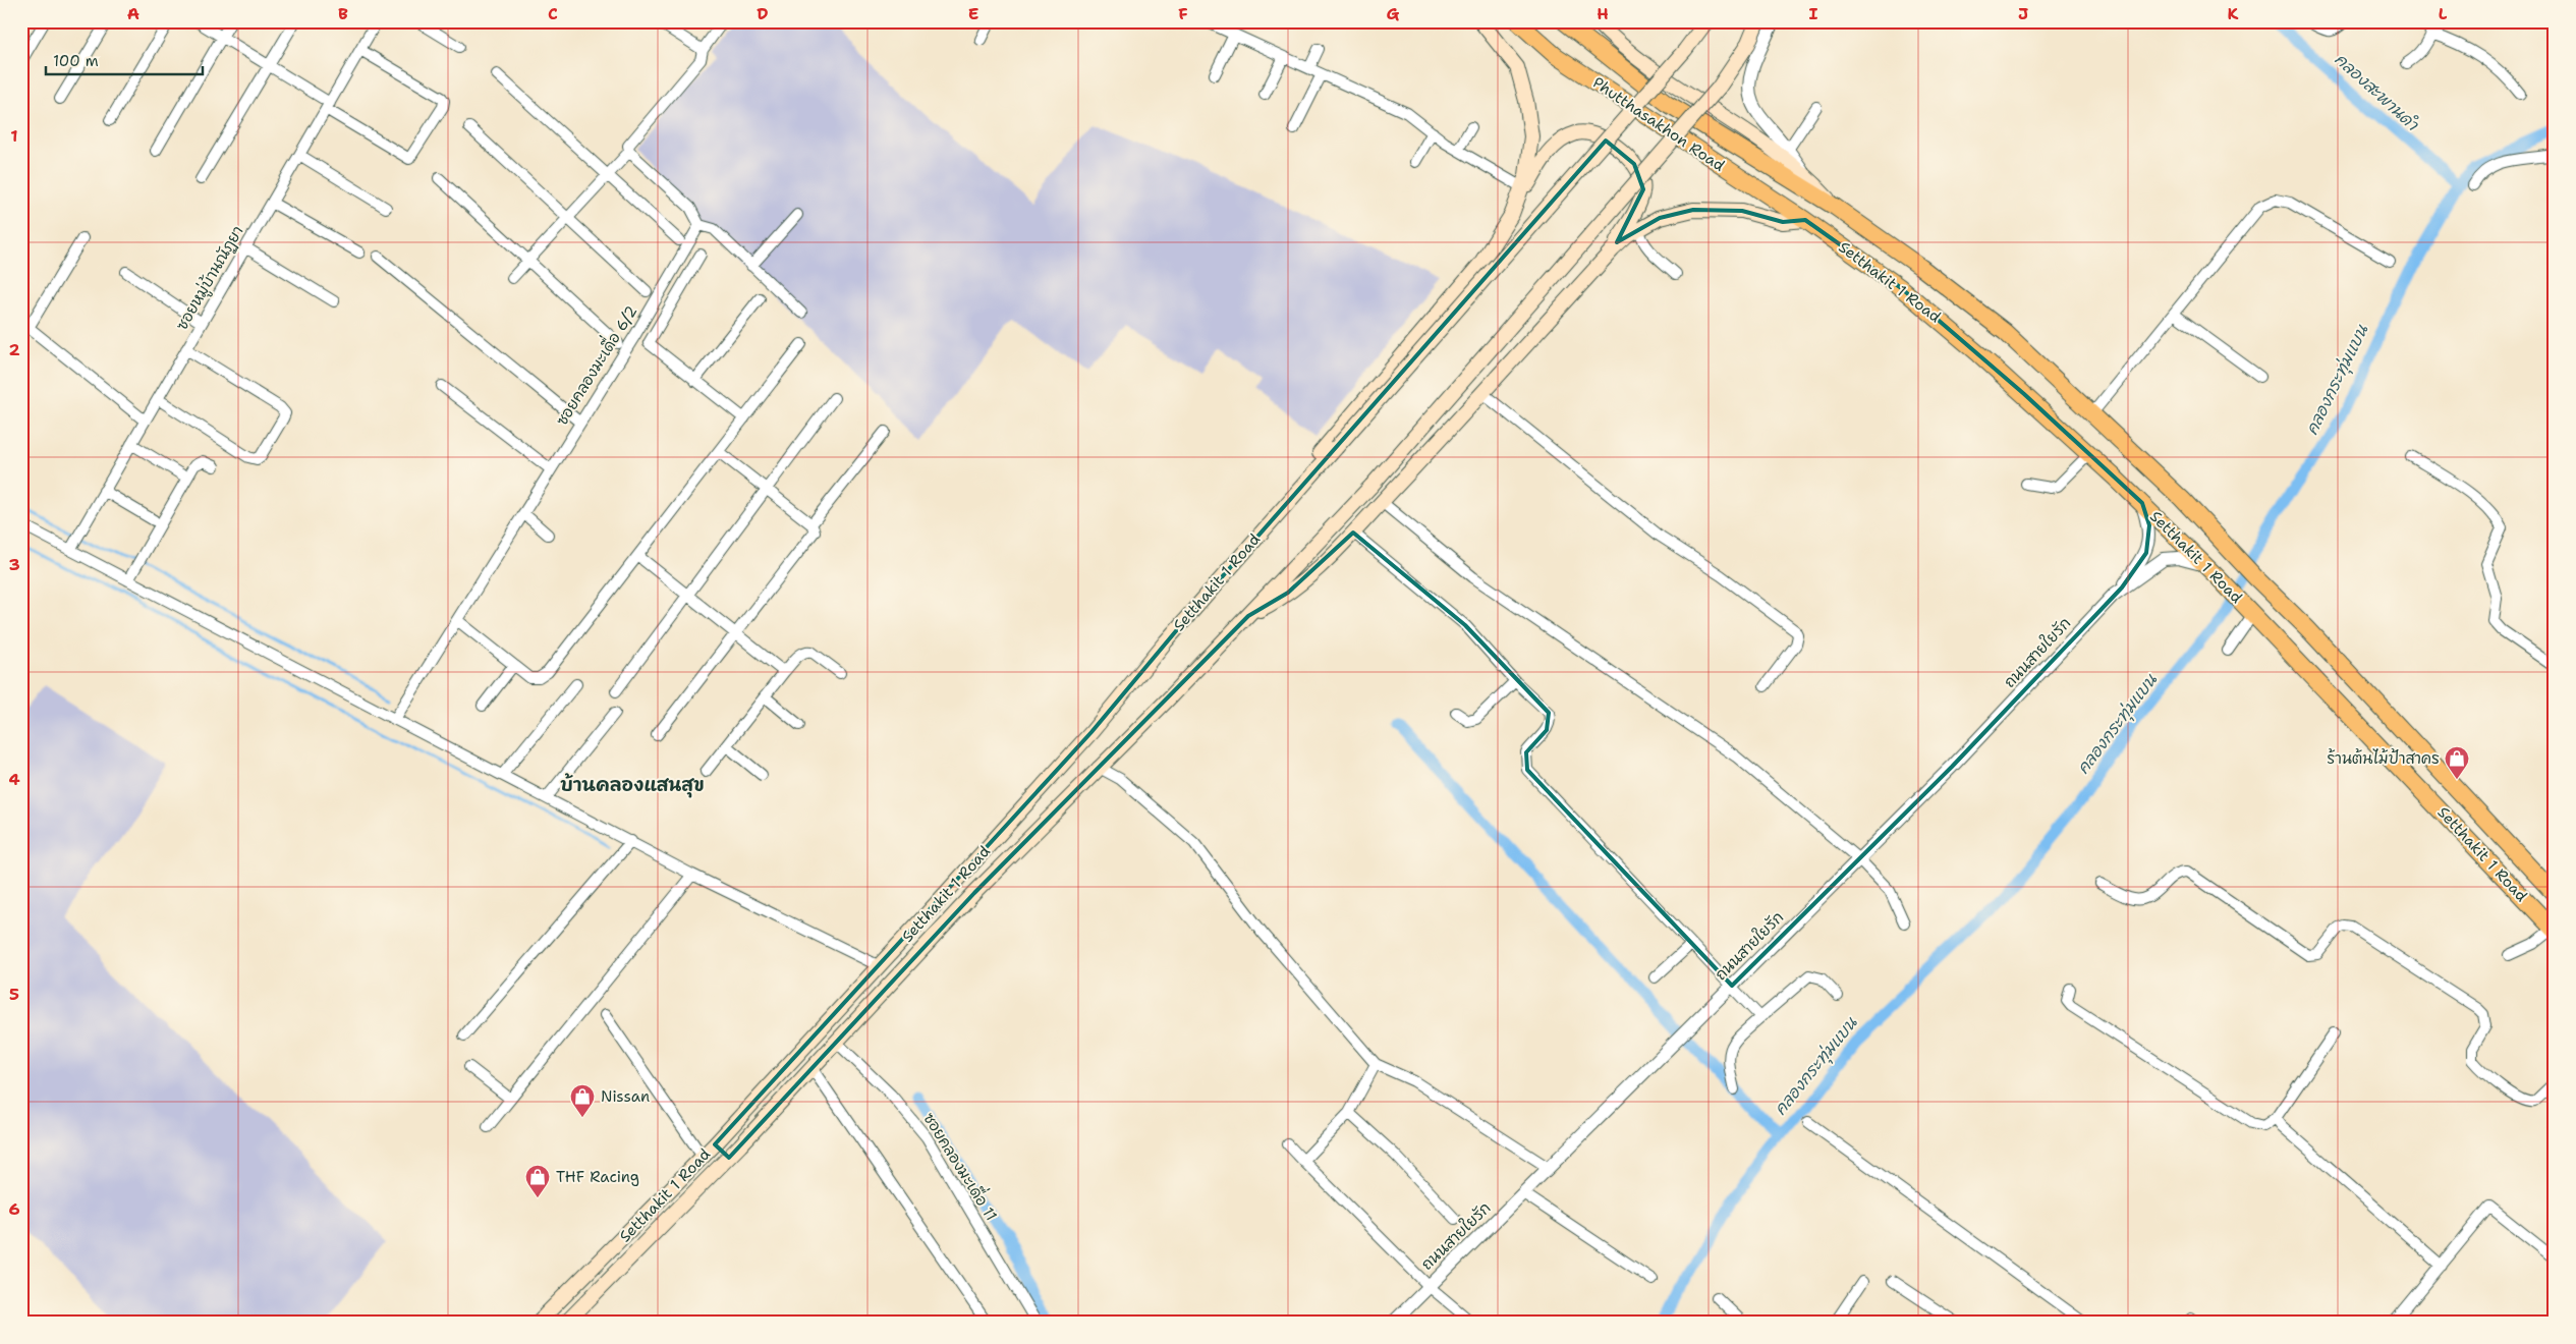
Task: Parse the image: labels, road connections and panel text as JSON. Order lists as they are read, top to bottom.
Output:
{
  "streets": {
    "main road": ["Phutthasakhon Road", "Setthakit 1 Road"],
    "street": [
      "ซอยหมู่บ้านณัฏยา",
      "ซอยคลองมะเดื่อ 6/2",
      "ถนนสายใยรัก",
      "ซอยคลองมะเดื่อ 11"
    ]
  },
  "crossings": [
    ["Phutthasakhon Road", "Setthakit 1 Road"],
    ["Setthakit 1 Road", "ถนนสายใยรัก"],
    ["Setthakit 1 Road", "ซอยคลองมะเดื่อ 11"]
  ],
  "districts": ["บ้านคลองแสนสุข"],
  "water": ["คลองสะพานดำ", "คลองกระทุ่มแบน"],
  "places": {
    "shop": ["ร้านต้นไม้ป้าสาคร", "Nissan", "THF Racing"]
  },
  "scale_bar": "100 m",
  "grid": {
    "columns": [
      "A",
      "B",
      "C",
      "D",
      "E",
      "F",
      "G",
      "H",
      "I",
      "J",
      "K",
      "L"
    ],
    "rows": [
      "1",
      "2",
      "3",
      "4",
      "5",
      "6"
    ]
  }
}
